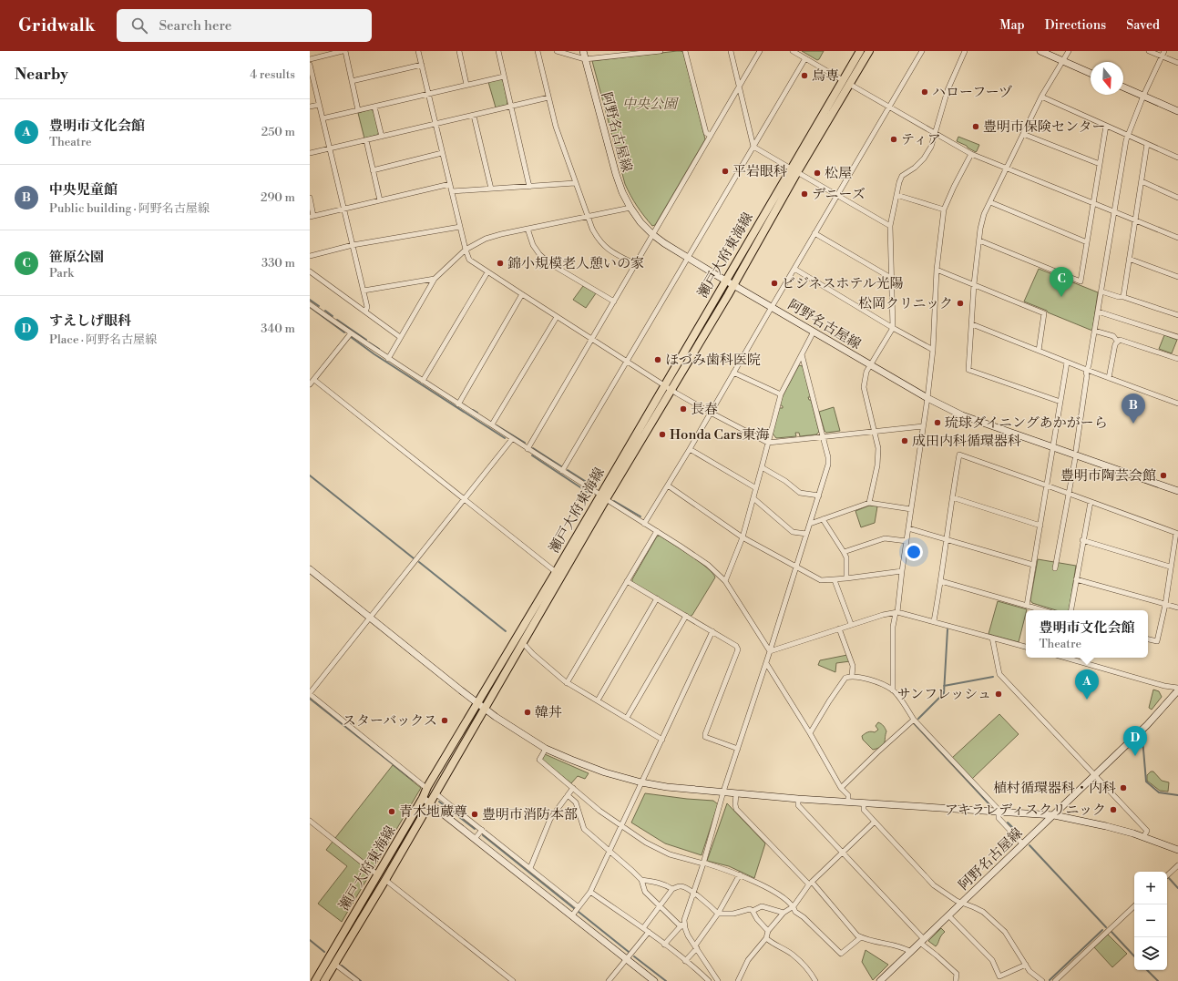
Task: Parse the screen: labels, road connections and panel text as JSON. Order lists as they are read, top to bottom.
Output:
{
  "streets": {
    "main road": ["瀬戸大府東海線"],
    "street": ["阿野名古屋線"]
  },
  "crossings": [
    ["阿野名古屋線", "瀬戸大府東海線"]
  ],
  "parks": ["中央公園"],
  "places": [
    "鳥専",
    "ハローフーヅ",
    "豊明市保険センター",
    "ティア",
    "平岩眼科",
    "松屋",
    "デニーズ",
    "錦小規模老人憩いの家",
    "ビジネスホテル光陽",
    "松岡クリニック",
    "ほづみ歯科医院",
    "長春",
    "琉球ダイニングあかがーら",
    "Honda Cars東海",
    "成田内科循環器科",
    "豊明市陶芸会館",
    "サンフレッシュ",
    "韓丼",
    "スターバックス",
    "植村循環器科・内科",
    "アキラレディスクリニック",
    "青木地蔵尊",
    "豊明市消防本部"
  ],
  "north": "bottom",
  "page": {
    "header": "Gridwalk",
    "search": "Search here",
    "nav": ["Map", "Directions", "Saved"],
    "heading": ["Nearby", "4 results"],
    "list": [
      {
        "mark": "A",
        "name": "豊明市文化会館",
        "note": "Theatre",
        "value": "250 m"
      },
      {
        "mark": "B",
        "name": "中央児童館",
        "note": "Public building · 阿野名古屋線",
        "value": "290 m"
      },
      {
        "mark": "C",
        "name": "笹原公園",
        "note": "Park",
        "value": "330 m"
      },
      {
        "mark": "D",
        "name": "すえしげ眼科",
        "note": "Place · 阿野名古屋線",
        "value": "340 m"
      }
    ],
    "pins": [
      "C",
      "B",
      "A",
      "D"
    ],
    "popup": ["豊明市文化会館", "Theatre"],
    "map_buttons": ["+", "−"]
  }
}
